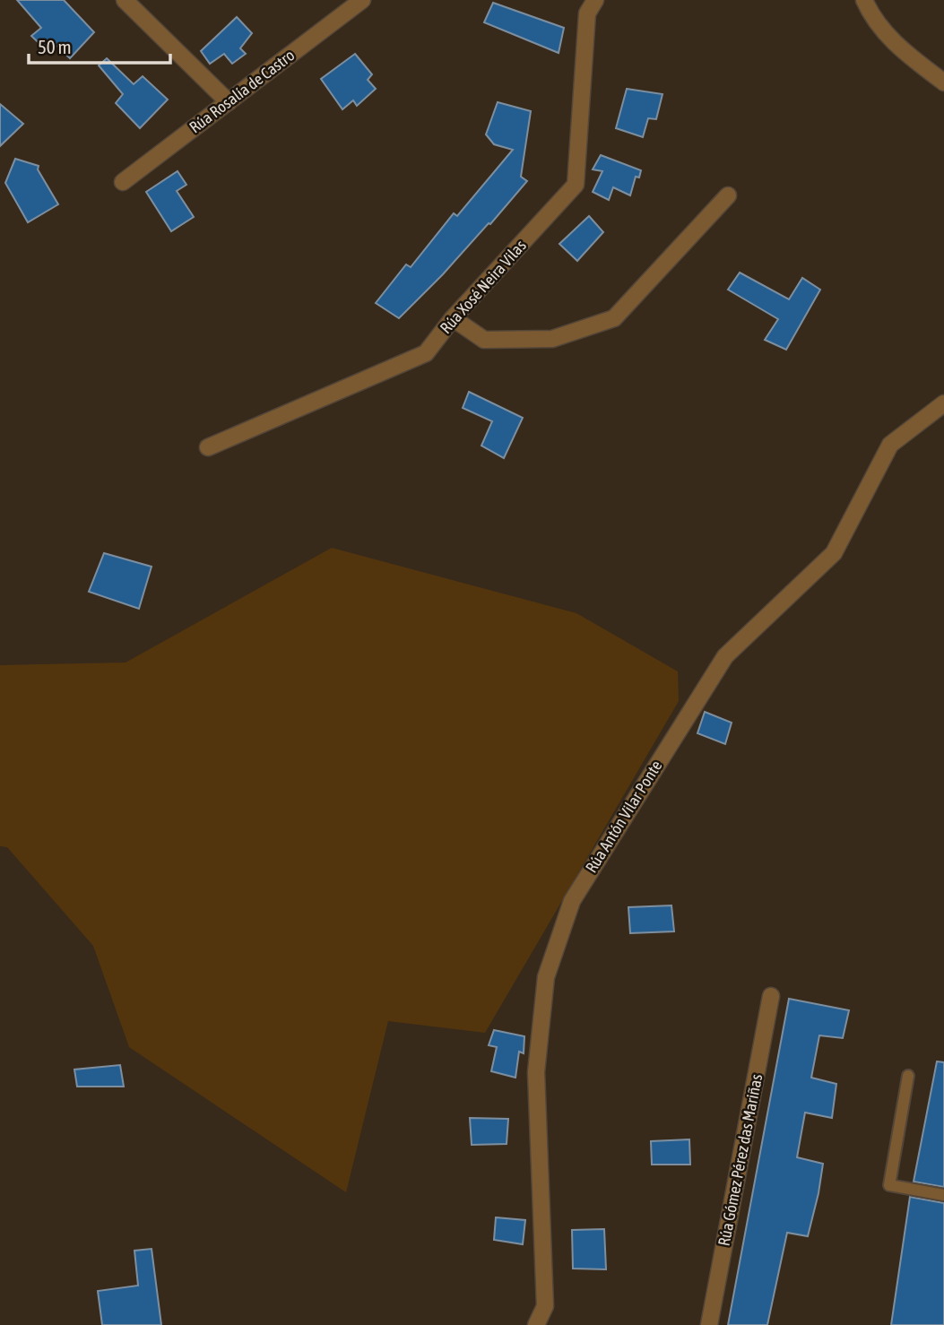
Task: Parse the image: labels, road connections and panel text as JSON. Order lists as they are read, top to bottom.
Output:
{
  "streets": {
    "street": [
      "Rúa Rosalía de Castro",
      "Rúa Xosé Neira Vilas",
      "Rúa Antón Vilar Ponte",
      "Rúa Gómez Pérez das Mariñas"
    ]
  },
  "scale_bar": "50 m"
}
